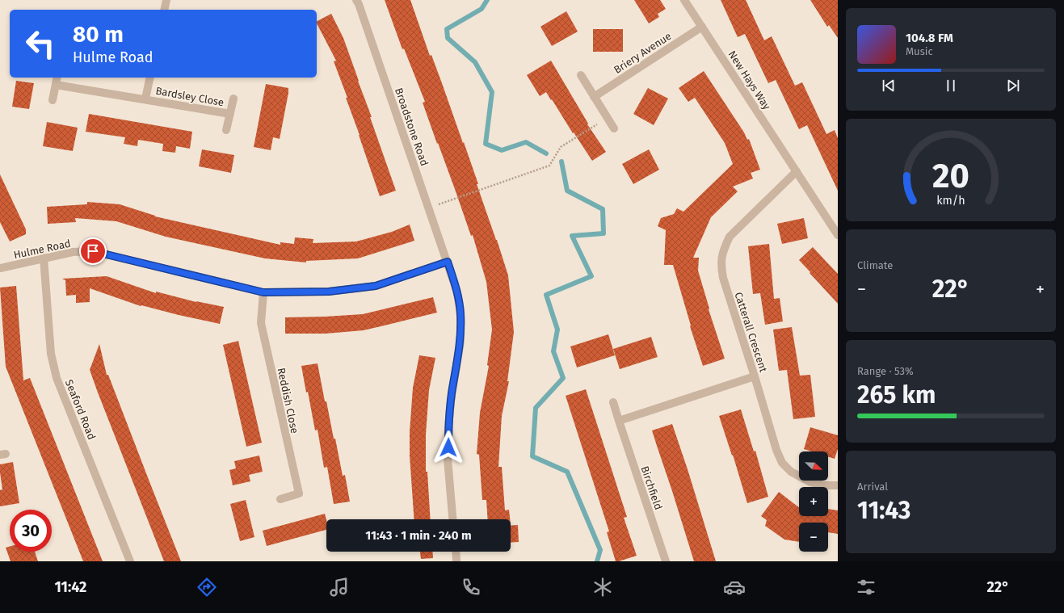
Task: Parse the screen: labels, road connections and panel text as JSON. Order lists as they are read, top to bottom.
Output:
{
  "streets": {
    "street": [
      "Briery Avenue",
      "New Hays Way",
      "Bardsley Close",
      "Broadstone Road",
      "Hulme Road",
      "Catterall Crescent",
      "Reddish Close",
      "Seaford Road",
      "Birchfield"
    ]
  },
  "crossings": [
    ["Briery Avenue", "New Hays Way"],
    ["New Hays Way", "Catterall Crescent"],
    ["Broadstone Road", "Hulme Road"],
    ["Hulme Road", "Reddish Close"],
    ["Hulme Road", "Seaford Road"]
  ],
  "north": "bottom right",
  "page": {
    "turn": ["80 m", "Hulme Road"],
    "song": ["104.8 FM", "Music"],
    "tile": [
      "Climate",
      ["Range · 53%", "265 km"],
      ["Arrival", "11:43"]
    ],
    "heat": ["−", "22°", "+"],
    "map_buttons": ["+", "−"],
    "limit": "30",
    "trip": "11:43 · 1 min · 240 m",
    "tabs": ["11:42", "22°"],
    "gauge": ["20", "km/h"]
  }
}
